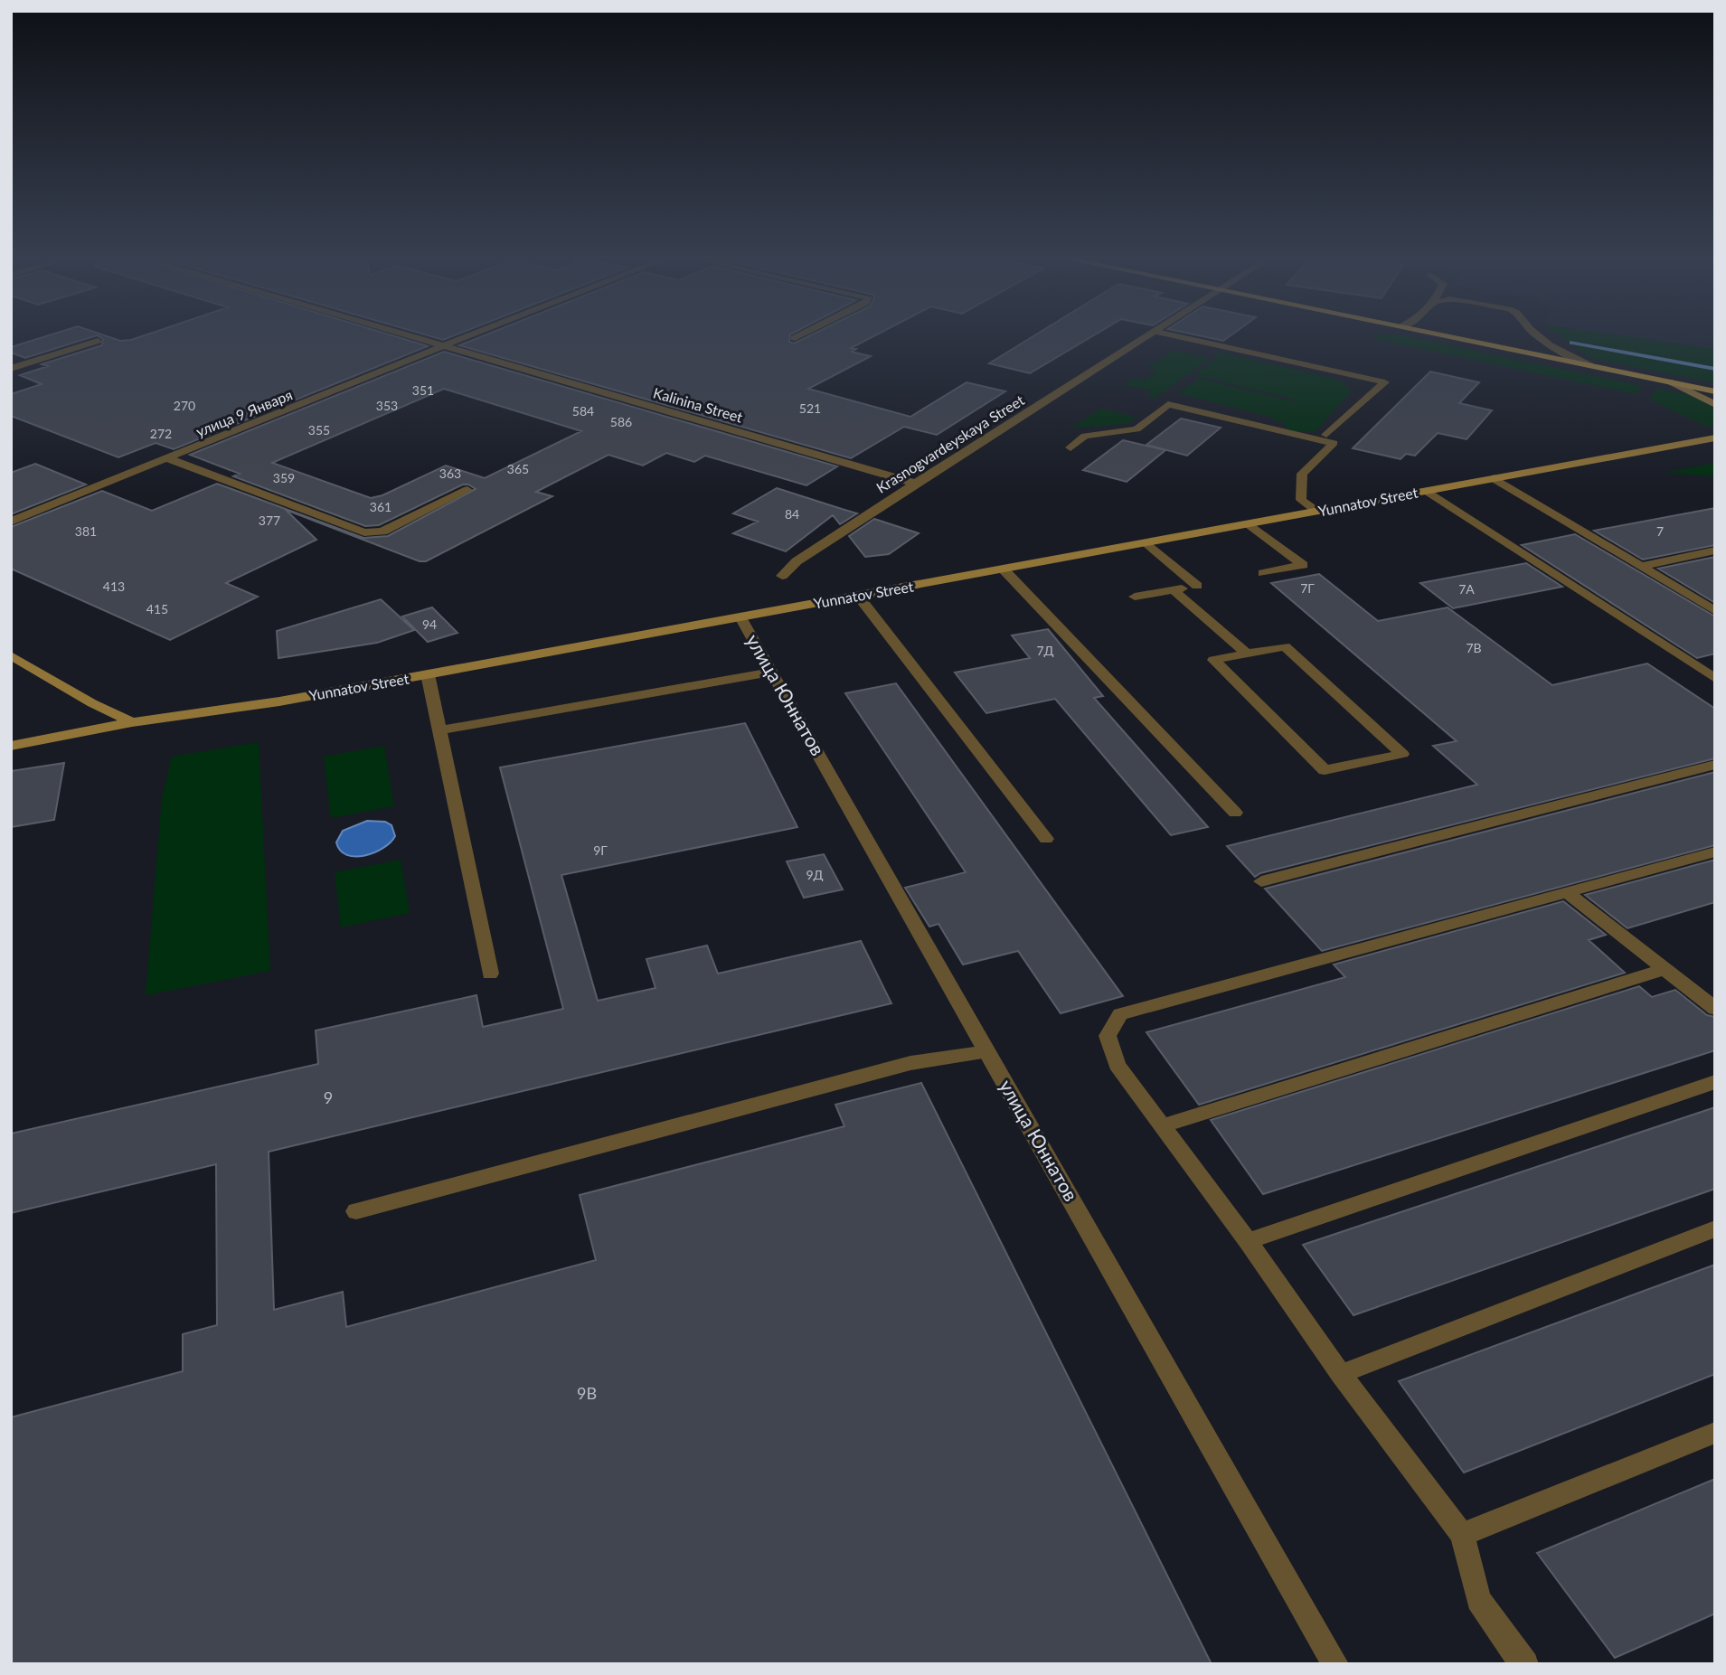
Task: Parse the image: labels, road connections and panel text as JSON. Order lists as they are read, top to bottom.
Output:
{
  "streets": {
    "main road": ["Yunnatov Street"],
    "street": [
      "Kalinina Street",
      "улица 9 Января",
      "Krasnogvardeyskaya Street",
      "улица Юннатов"
    ]
  },
  "crossings": [
    ["Kalinina Street", "улица 9 Января"],
    ["Kalinina Street", "Krasnogvardeyskaya Street"],
    ["Yunnatov Street", "улица Юннатов"]
  ],
  "house_numbers": [
    "351",
    "270",
    "353",
    "521",
    "584",
    "586",
    "355",
    "272",
    "365",
    "363",
    "359",
    "361",
    "84",
    "377",
    "381",
    "7",
    "413",
    "7Г",
    "7А",
    "415",
    "94",
    "7В",
    "7Д",
    "9Г",
    "9Д",
    "9",
    "9В"
  ]
}
